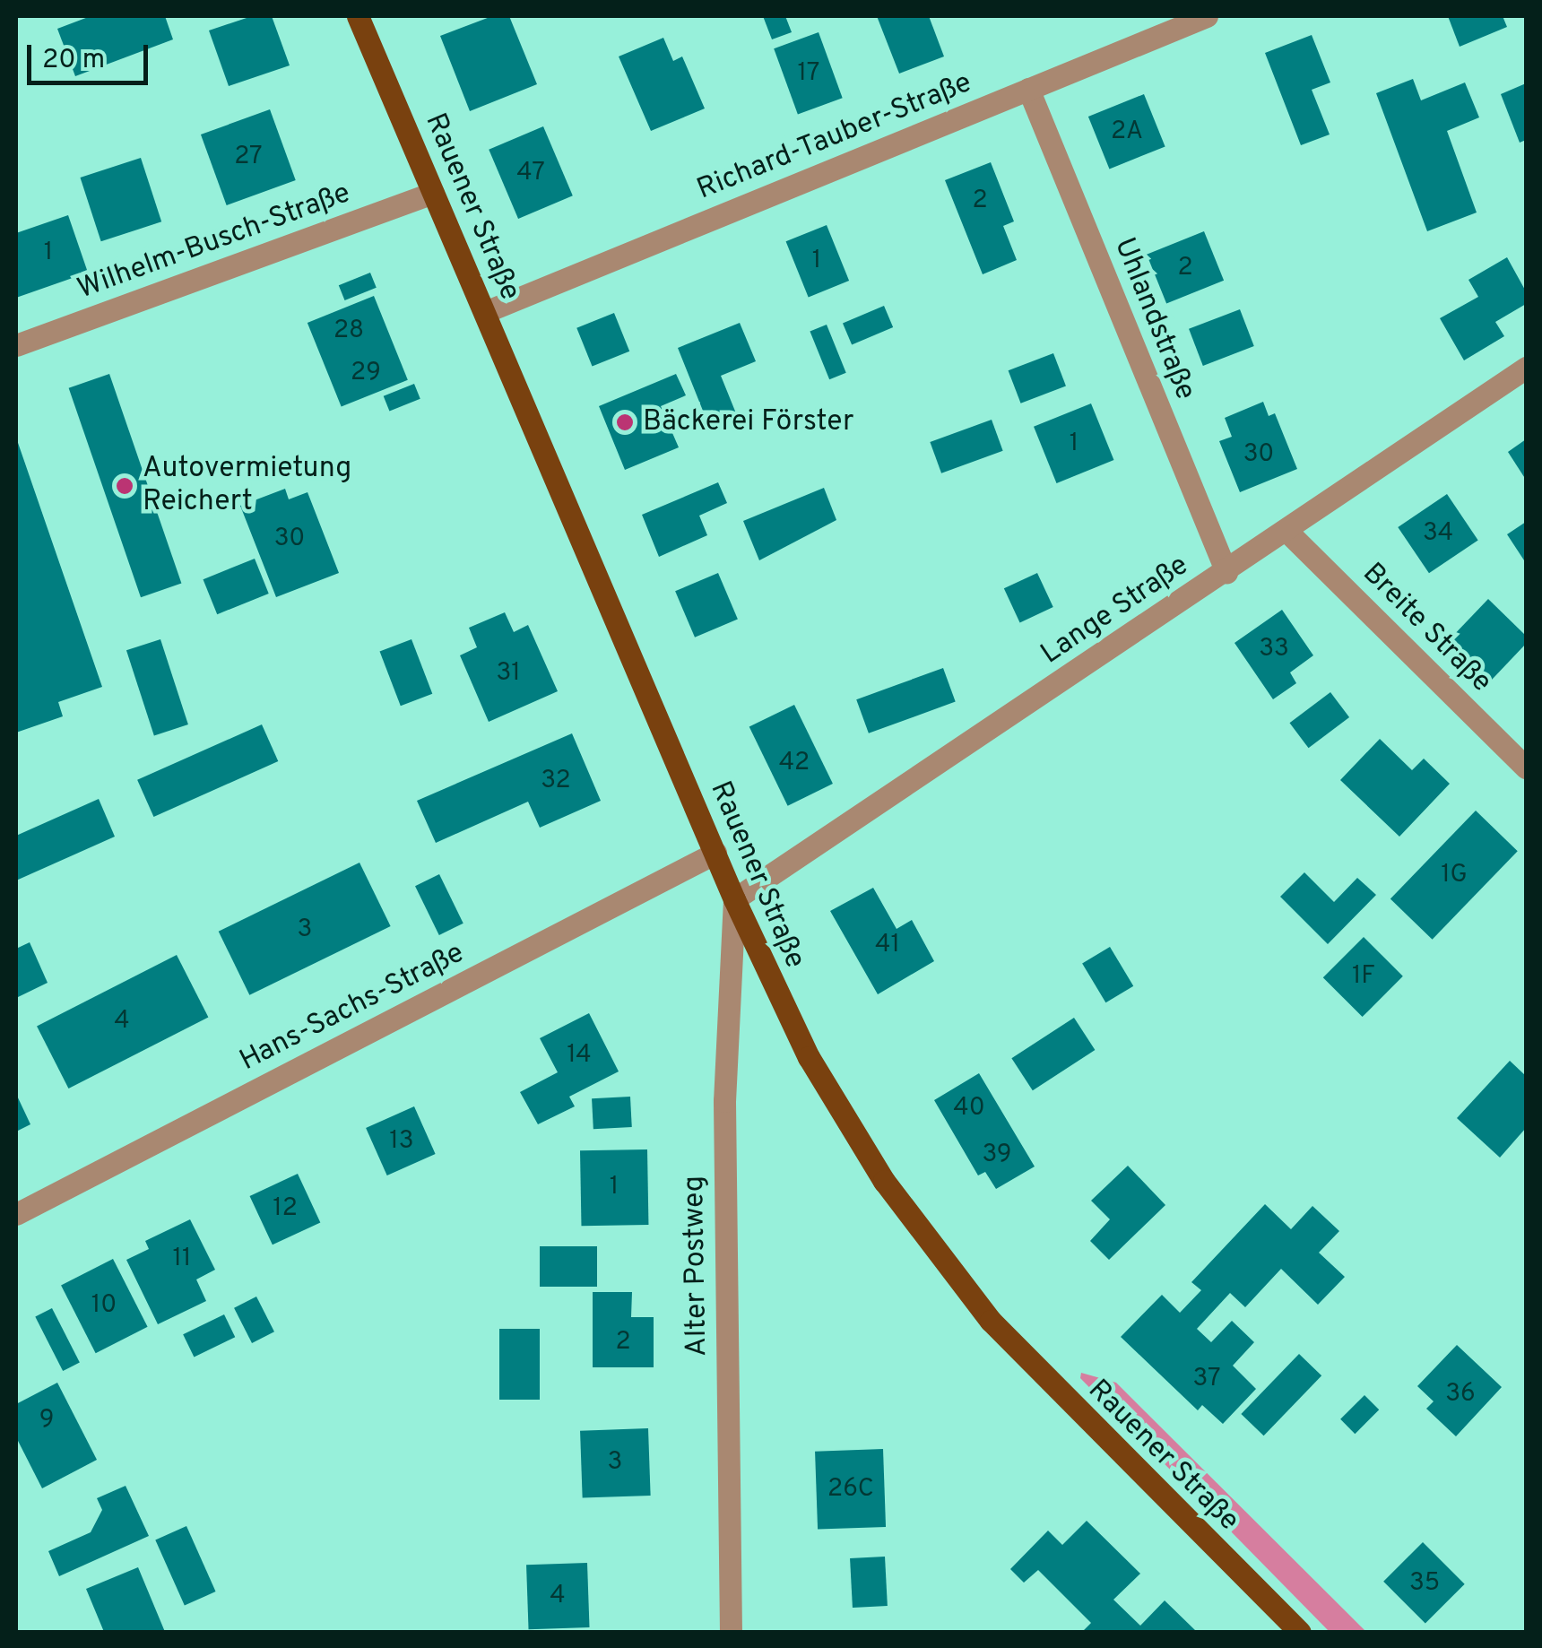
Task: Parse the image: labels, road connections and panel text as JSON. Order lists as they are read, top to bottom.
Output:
{
  "streets": {
    "main road": ["Rauener Straße"],
    "street": [
      "Richard-Tauber-Straße",
      "Wilhelm-Busch-Straße",
      "Uhlandstraße",
      "Lange Straße",
      "Breite Straße",
      "Hans-Sachs-Straße",
      "Alter Postweg"
    ]
  },
  "crossings": [
    ["Richard-Tauber-Straße", "Rauener Straße"],
    ["Richard-Tauber-Straße", "Uhlandstraße"],
    ["Rauener Straße", "Wilhelm-Busch-Straße"],
    ["Rauener Straße", "Lange Straße"],
    ["Rauener Straße", "Hans-Sachs-Straße"],
    ["Rauener Straße", "Alter Postweg"],
    ["Uhlandstraße", "Lange Straße"],
    ["Lange Straße", "Breite Straße"],
    ["Lange Straße", "Alter Postweg"]
  ],
  "places": ["Bäckerei Förster", "Autovermietung Reichert"],
  "house_numbers": [
    "17",
    "2A",
    "27",
    "47",
    "2",
    "1",
    "1",
    "2",
    "28",
    "29",
    "1",
    "30",
    "34",
    "30",
    "33",
    "31",
    "42",
    "32",
    "1G",
    "3",
    "41",
    "1F",
    "4",
    "14",
    "40",
    "13",
    "39",
    "1",
    "12",
    "11",
    "10",
    "2",
    "37",
    "36",
    "9",
    "3",
    "26C",
    "35",
    "4"
  ],
  "scale_bar": "20 m"
}
